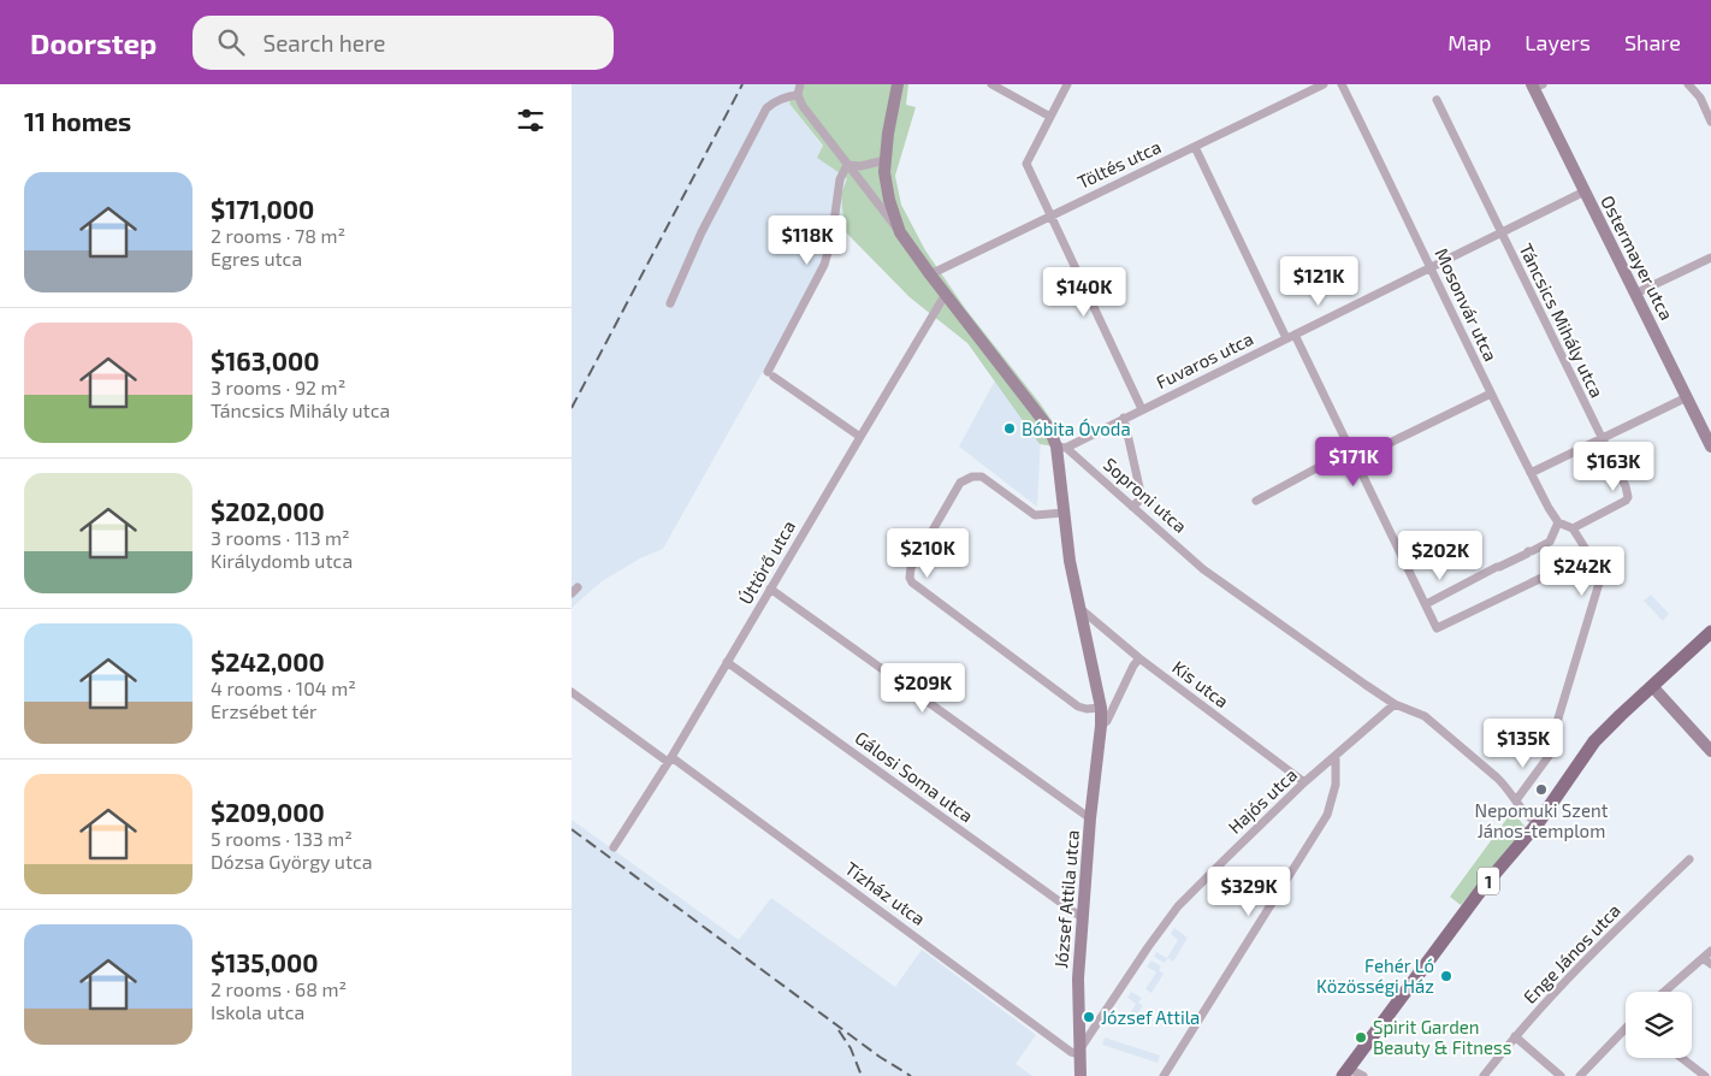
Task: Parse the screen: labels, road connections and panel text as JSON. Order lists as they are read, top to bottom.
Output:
{
  "streets": {
    "main road": ["1"],
    "street": [
      "Töltés utca",
      "Ostermayer utca",
      "Mosonvár utca",
      "Táncsics Mihály utca",
      "Fuvaros utca",
      "Soproni utca",
      "Úttörő utca",
      "Kis utca",
      "Gálosi Soma utca",
      "Hajós utca",
      "Tízház utca",
      "József Attila utca",
      "Enge János utca"
    ]
  },
  "crossings": [
    ["Töltés utca", "Soproni utca"],
    ["Ostermayer utca", "Fuvaros utca"],
    ["Mosonvár utca", "Fuvaros utca"],
    ["Táncsics Mihály utca", "Fuvaros utca"],
    ["Fuvaros utca", "Soproni utca"],
    ["Fuvaros utca", "József Attila utca"],
    ["Soproni utca", "Úttörő utca"],
    ["Soproni utca", "Hajós utca"],
    ["Soproni utca", "1"],
    ["Soproni utca", "József Attila utca"],
    ["Úttörő utca", "Gálosi Soma utca"],
    ["Úttörő utca", "Tízház utca"],
    ["Kis utca", "Hajós utca"],
    ["Kis utca", "József Attila utca"],
    ["Gálosi Soma utca", "József Attila utca"],
    ["Hajós utca", "Tízház utca"],
    ["Hajós utca", "József Attila utca"],
    ["Tízház utca", "József Attila utca"]
  ],
  "places": [
    "Bóbita Óvoda",
    "Nepomuki Szent János-templom",
    "Fehér Ló Közösségi Ház",
    "József Attila",
    "Spirit Garden Beauty & Fitness"
  ],
  "page": {
    "header": "Doorstep",
    "search": "Search here",
    "nav": ["Map", "Layers", "Share"],
    "heading": "11 homes",
    "list": [
      {
        "name": "$171,000",
        "note": "2 rooms · 78 m² · Egres utca"
      },
      {
        "name": "$163,000",
        "note": "3 rooms · 92 m² · Táncsics Mihály utca"
      },
      {
        "name": "$202,000",
        "note": "3 rooms · 113 m² · Királydomb utca"
      },
      {
        "name": "$242,000",
        "note": "4 rooms · 104 m² · Erzsébet tér"
      },
      {
        "name": "$209,000",
        "note": "5 rooms · 133 m² · Dózsa György utca"
      },
      {
        "name": "$135,000",
        "note": "2 rooms · 68 m² · Iskola utca"
      }
    ],
    "price": [
      "$118K",
      "$121K",
      "$140K",
      "$171K",
      "$163K",
      "$210K",
      "$202K",
      "$242K",
      "$209K",
      "$135K",
      "$329K"
    ]
  }
}
